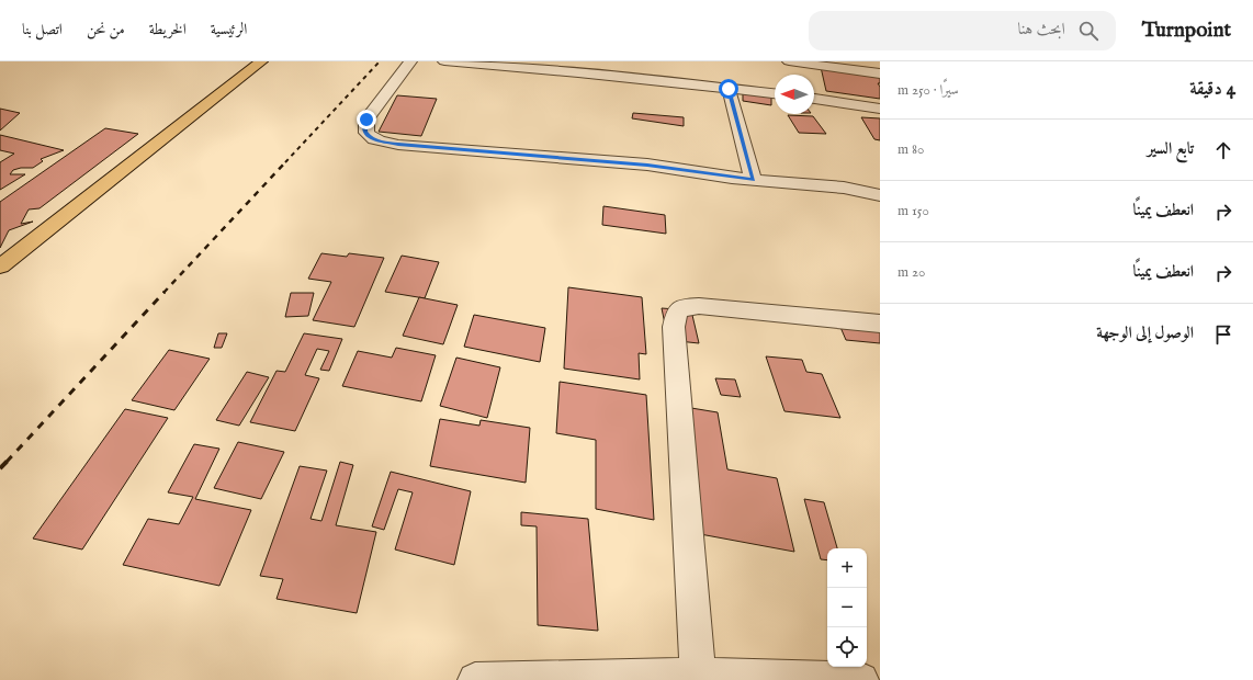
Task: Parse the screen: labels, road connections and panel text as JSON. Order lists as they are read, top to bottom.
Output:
{
  "north": "left",
  "page": {
    "header": "Turnpoint",
    "search": "ابحث هنا",
    "nav": [
      "الرئيسية",
      "الخريطة",
      "من نحن",
      "اتصل بنا"
    ],
    "heading": ["4 دقيقة", "سيرًا · 250 m"],
    "list": [
      ["تابع السير", "80 m"],
      ["انعطف يمينًا", "150 m"],
      ["انعطف يمينًا", "20 m"],
      "الوصول إلى الوجهة"
    ],
    "map_buttons": ["+", "−"]
  }
}
